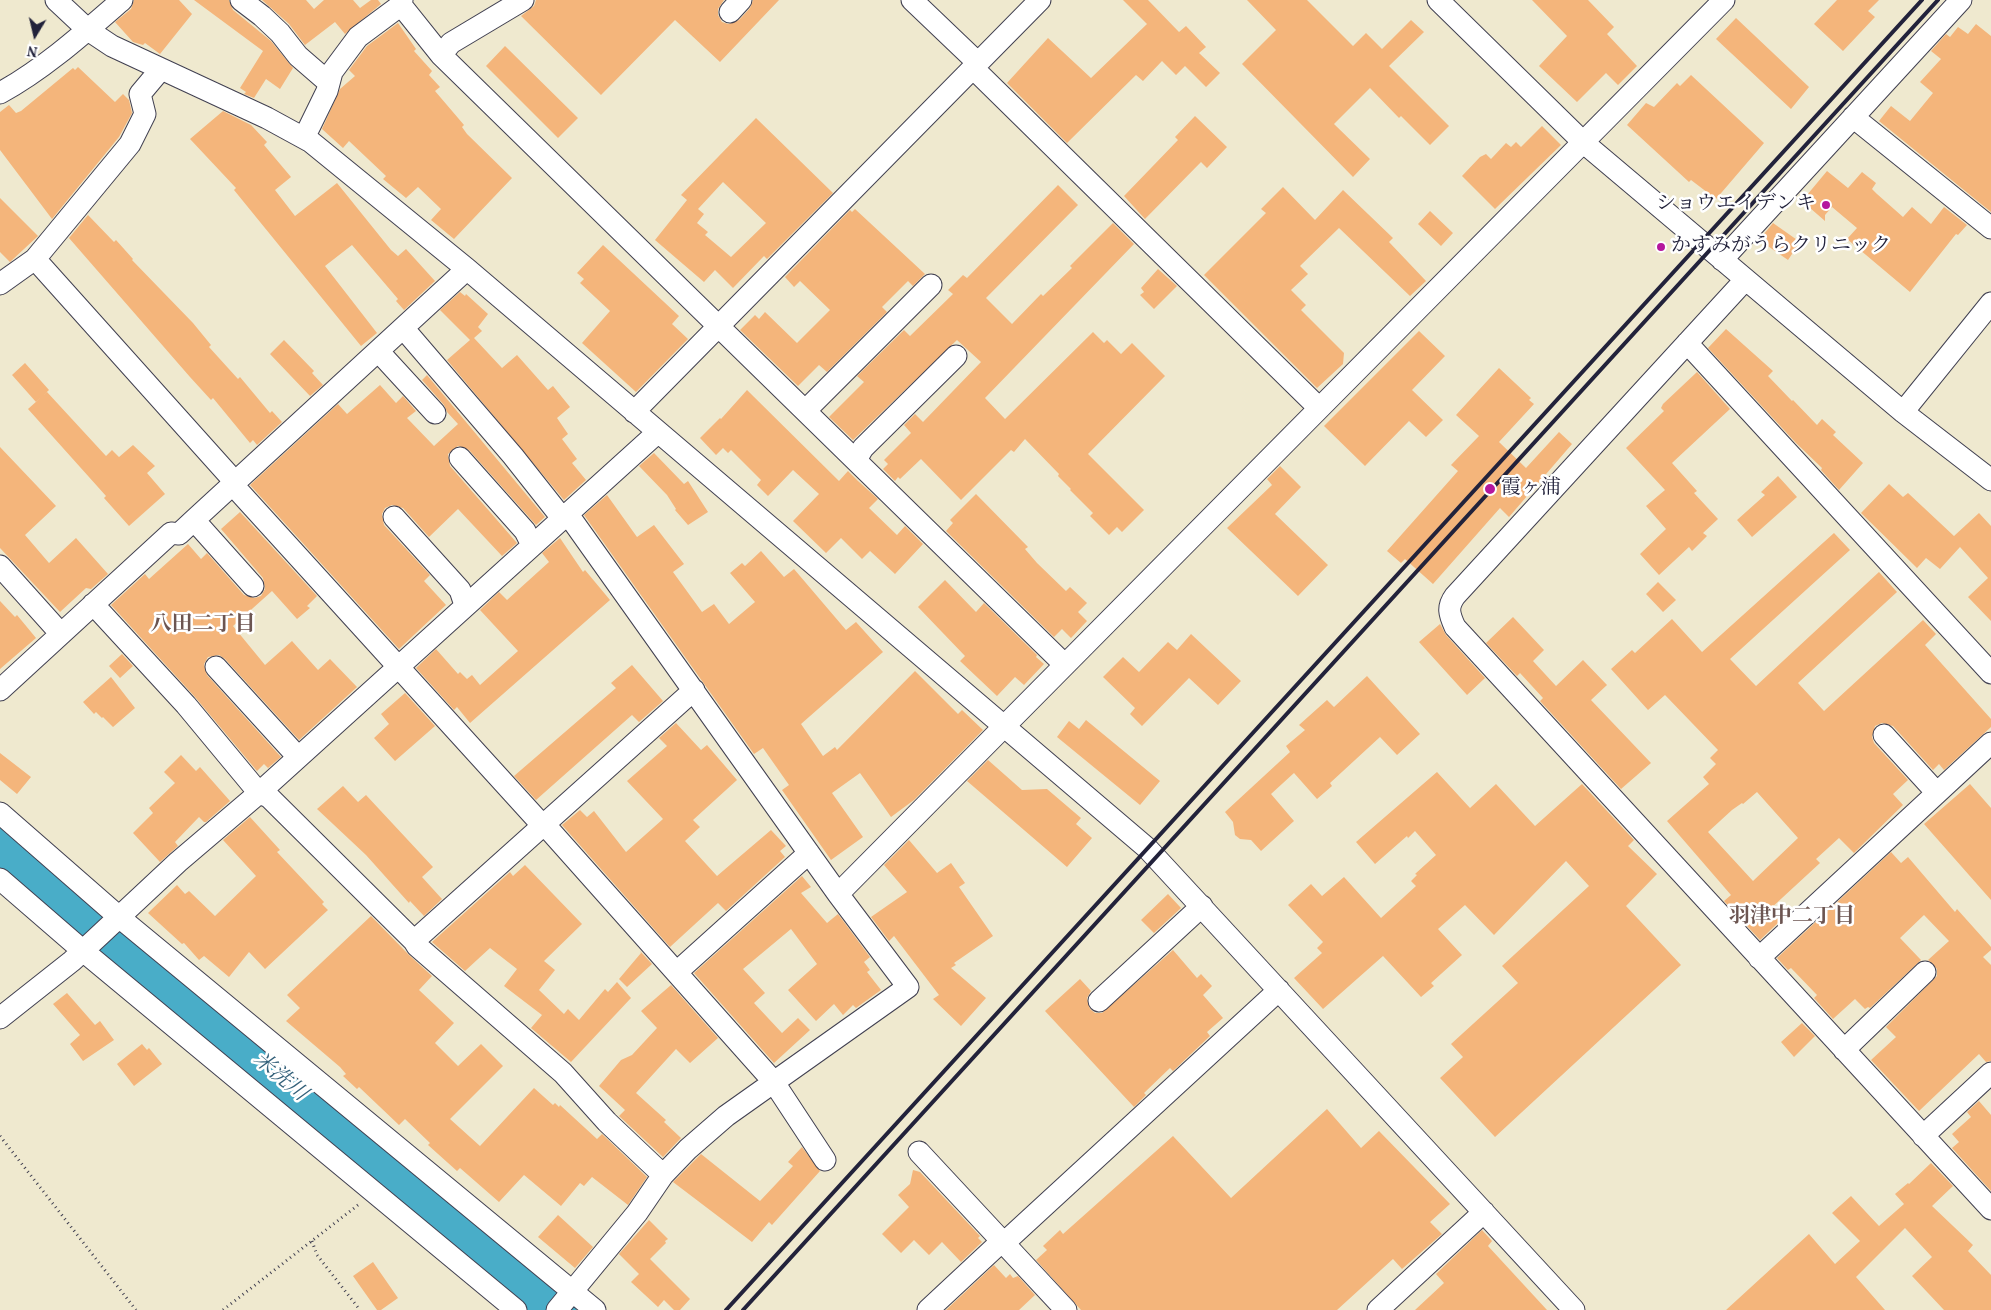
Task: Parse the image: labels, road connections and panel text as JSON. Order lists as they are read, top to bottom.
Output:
{
  "districts": ["八田二丁目", "羽津中二丁目"],
  "water": ["米洗川"],
  "places": ["ショウエイデンキ", "かすみがうらクリニック", "霞ヶ浦"],
  "north": "bottom"
}
